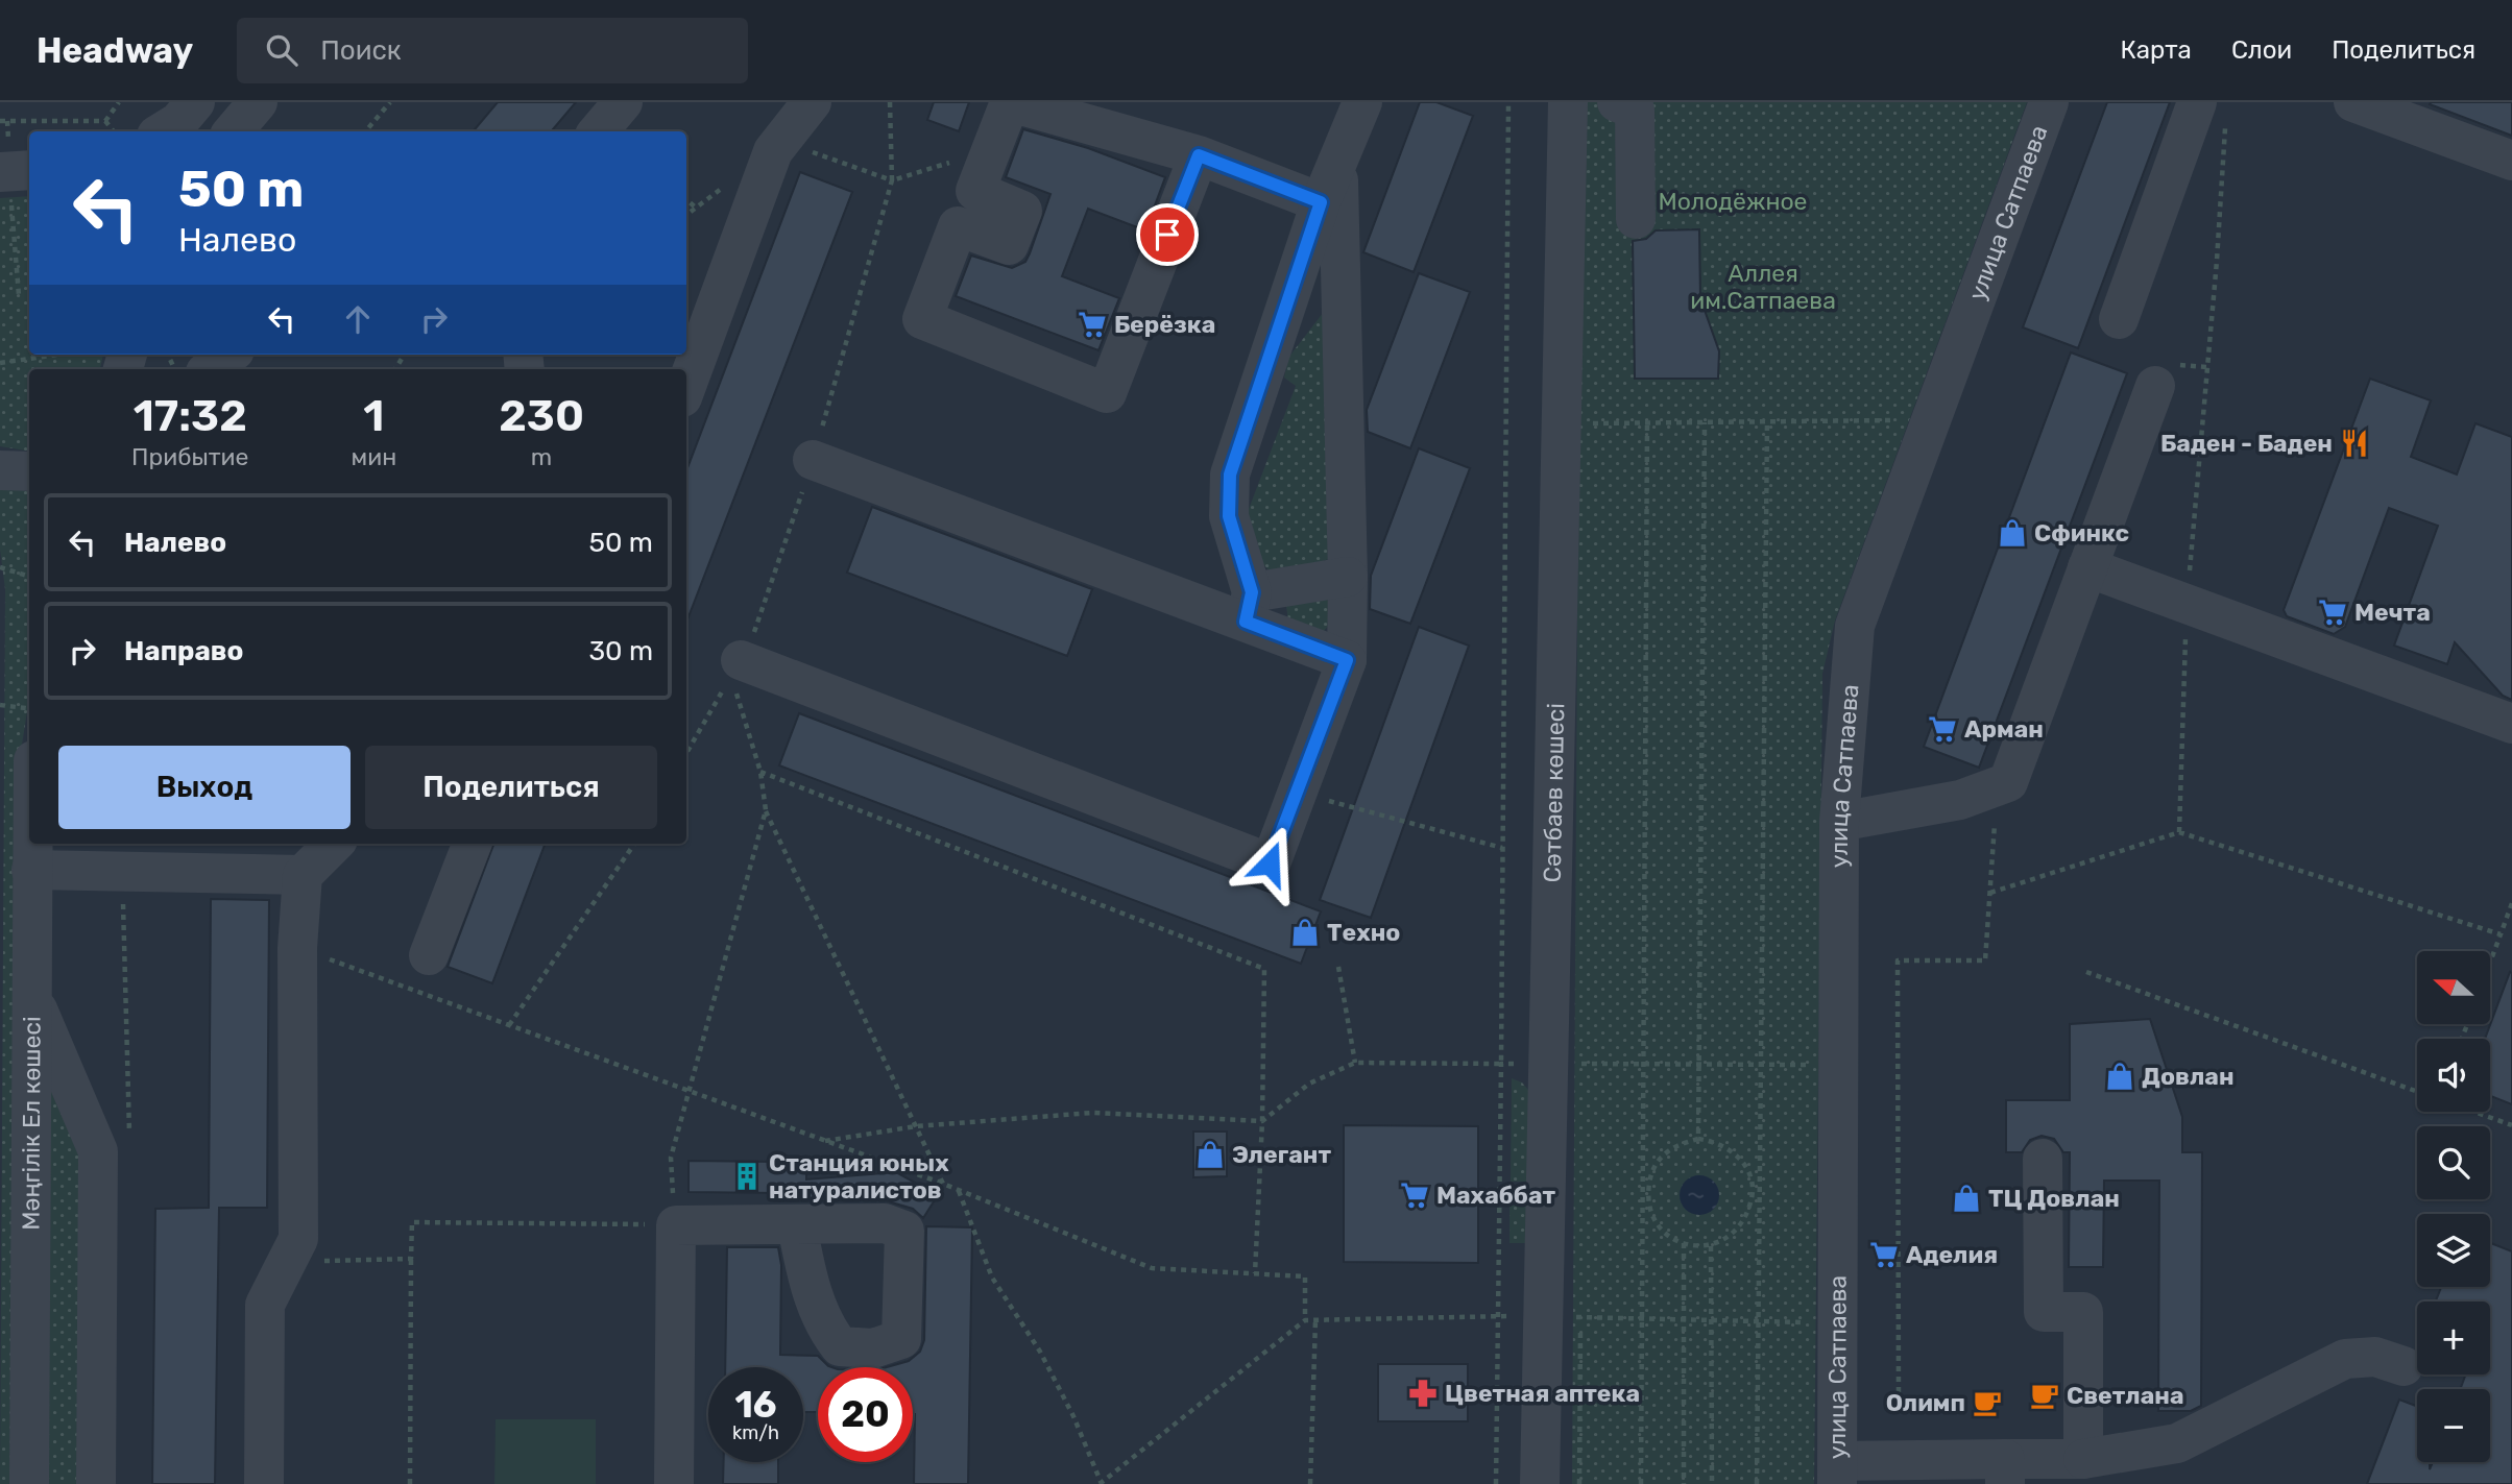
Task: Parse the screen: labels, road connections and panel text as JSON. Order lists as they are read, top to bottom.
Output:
{
  "streets": {
    "street": ["улица Сатпаева", "Сәтбаев көшесі", "Мәңгілік Ел көшесі"]
  },
  "parks": ["Молодёжное", "Аллея им.Сатпаева"],
  "places": {
    "supermarket": [
      "Берёзка",
      "Мечта",
      "Арман",
      "Махаббат",
      "Аделия"
    ],
    "restaurant": ["Баден - Баден"],
    "shop": [
      "Сфинкс",
      "Техно",
      "Довлан",
      "Элегант",
      "ТЦ Довлан"
    ],
    "building": ["Станция юных натуралистов"],
    "pharmacy": ["Цветная аптека"],
    "cafe": ["Светлана", "Олимп"]
  },
  "north": "left",
  "page": {
    "header": "Headway",
    "search": "Поиск",
    "nav": ["Карта", "Слои", "Поделиться"],
    "turn": ["50 m", "Налево"],
    "eta": [
      "17:32",
      "Прибытие",
      "1",
      "мин",
      "230",
      "m"
    ],
    "list": [
      {
        "name": "Налево",
        "value": "50 m"
      },
      {
        "name": "Направо",
        "value": "30 m"
      }
    ],
    "buttons": ["Выход", "Поделиться"],
    "map_buttons": ["+", "−"],
    "speed": "16 km/h",
    "limit": "20"
  }
}
